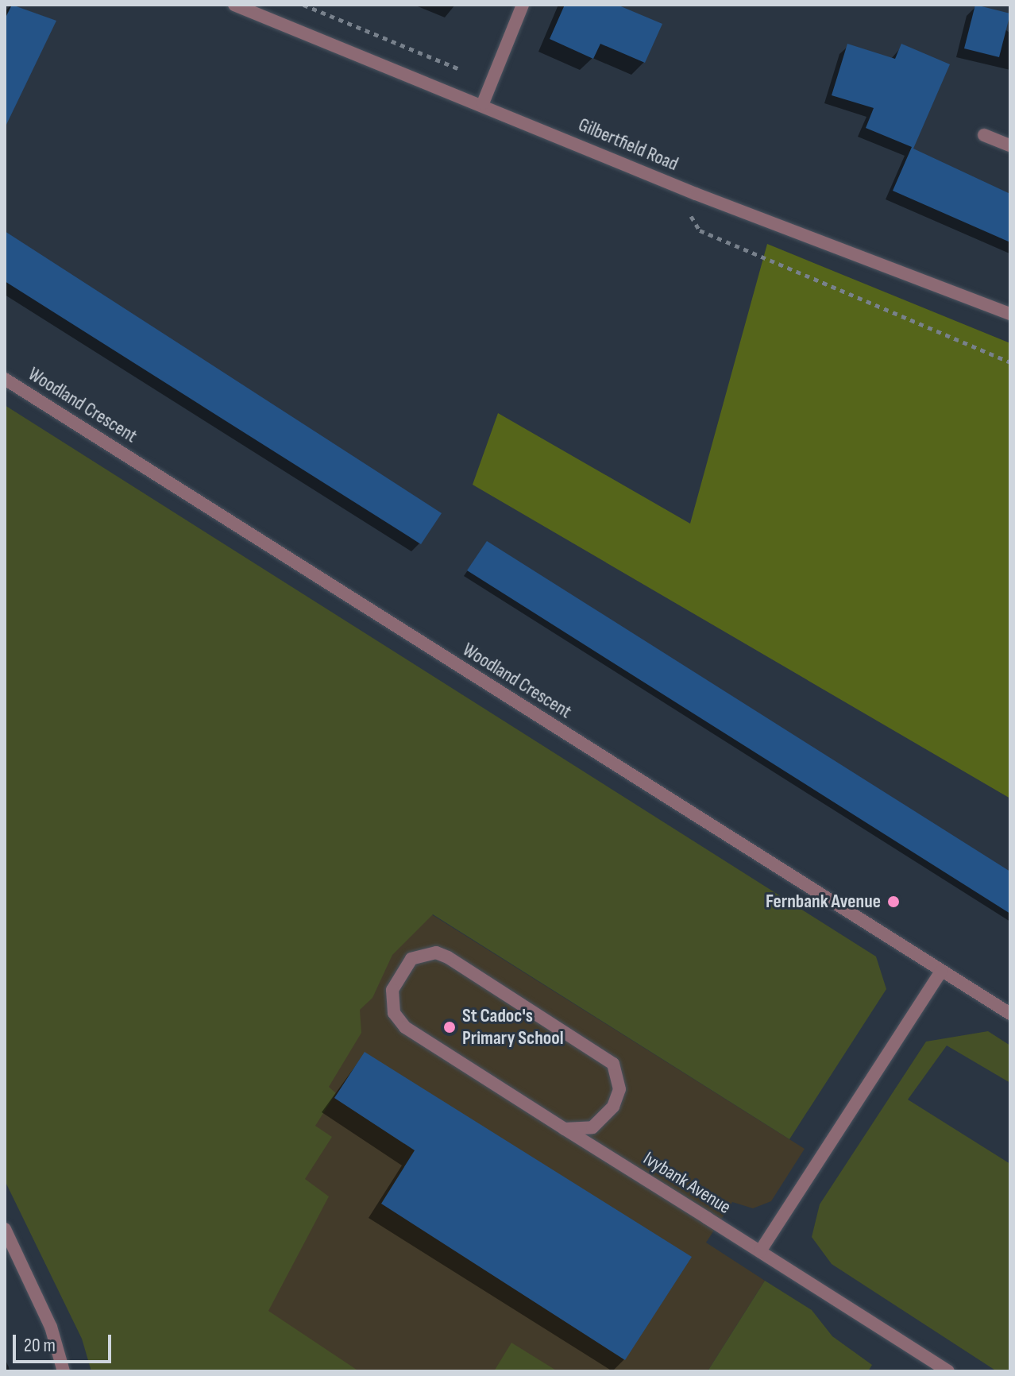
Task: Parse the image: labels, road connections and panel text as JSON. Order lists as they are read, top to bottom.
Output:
{
  "streets": {
    "street": ["Gilbertfield Road", "Woodland Crescent", "Ivybank Avenue"]
  },
  "places": ["Fernbank Avenue", "St Cadoc's Primary School"],
  "scale_bar": "20 m"
}
